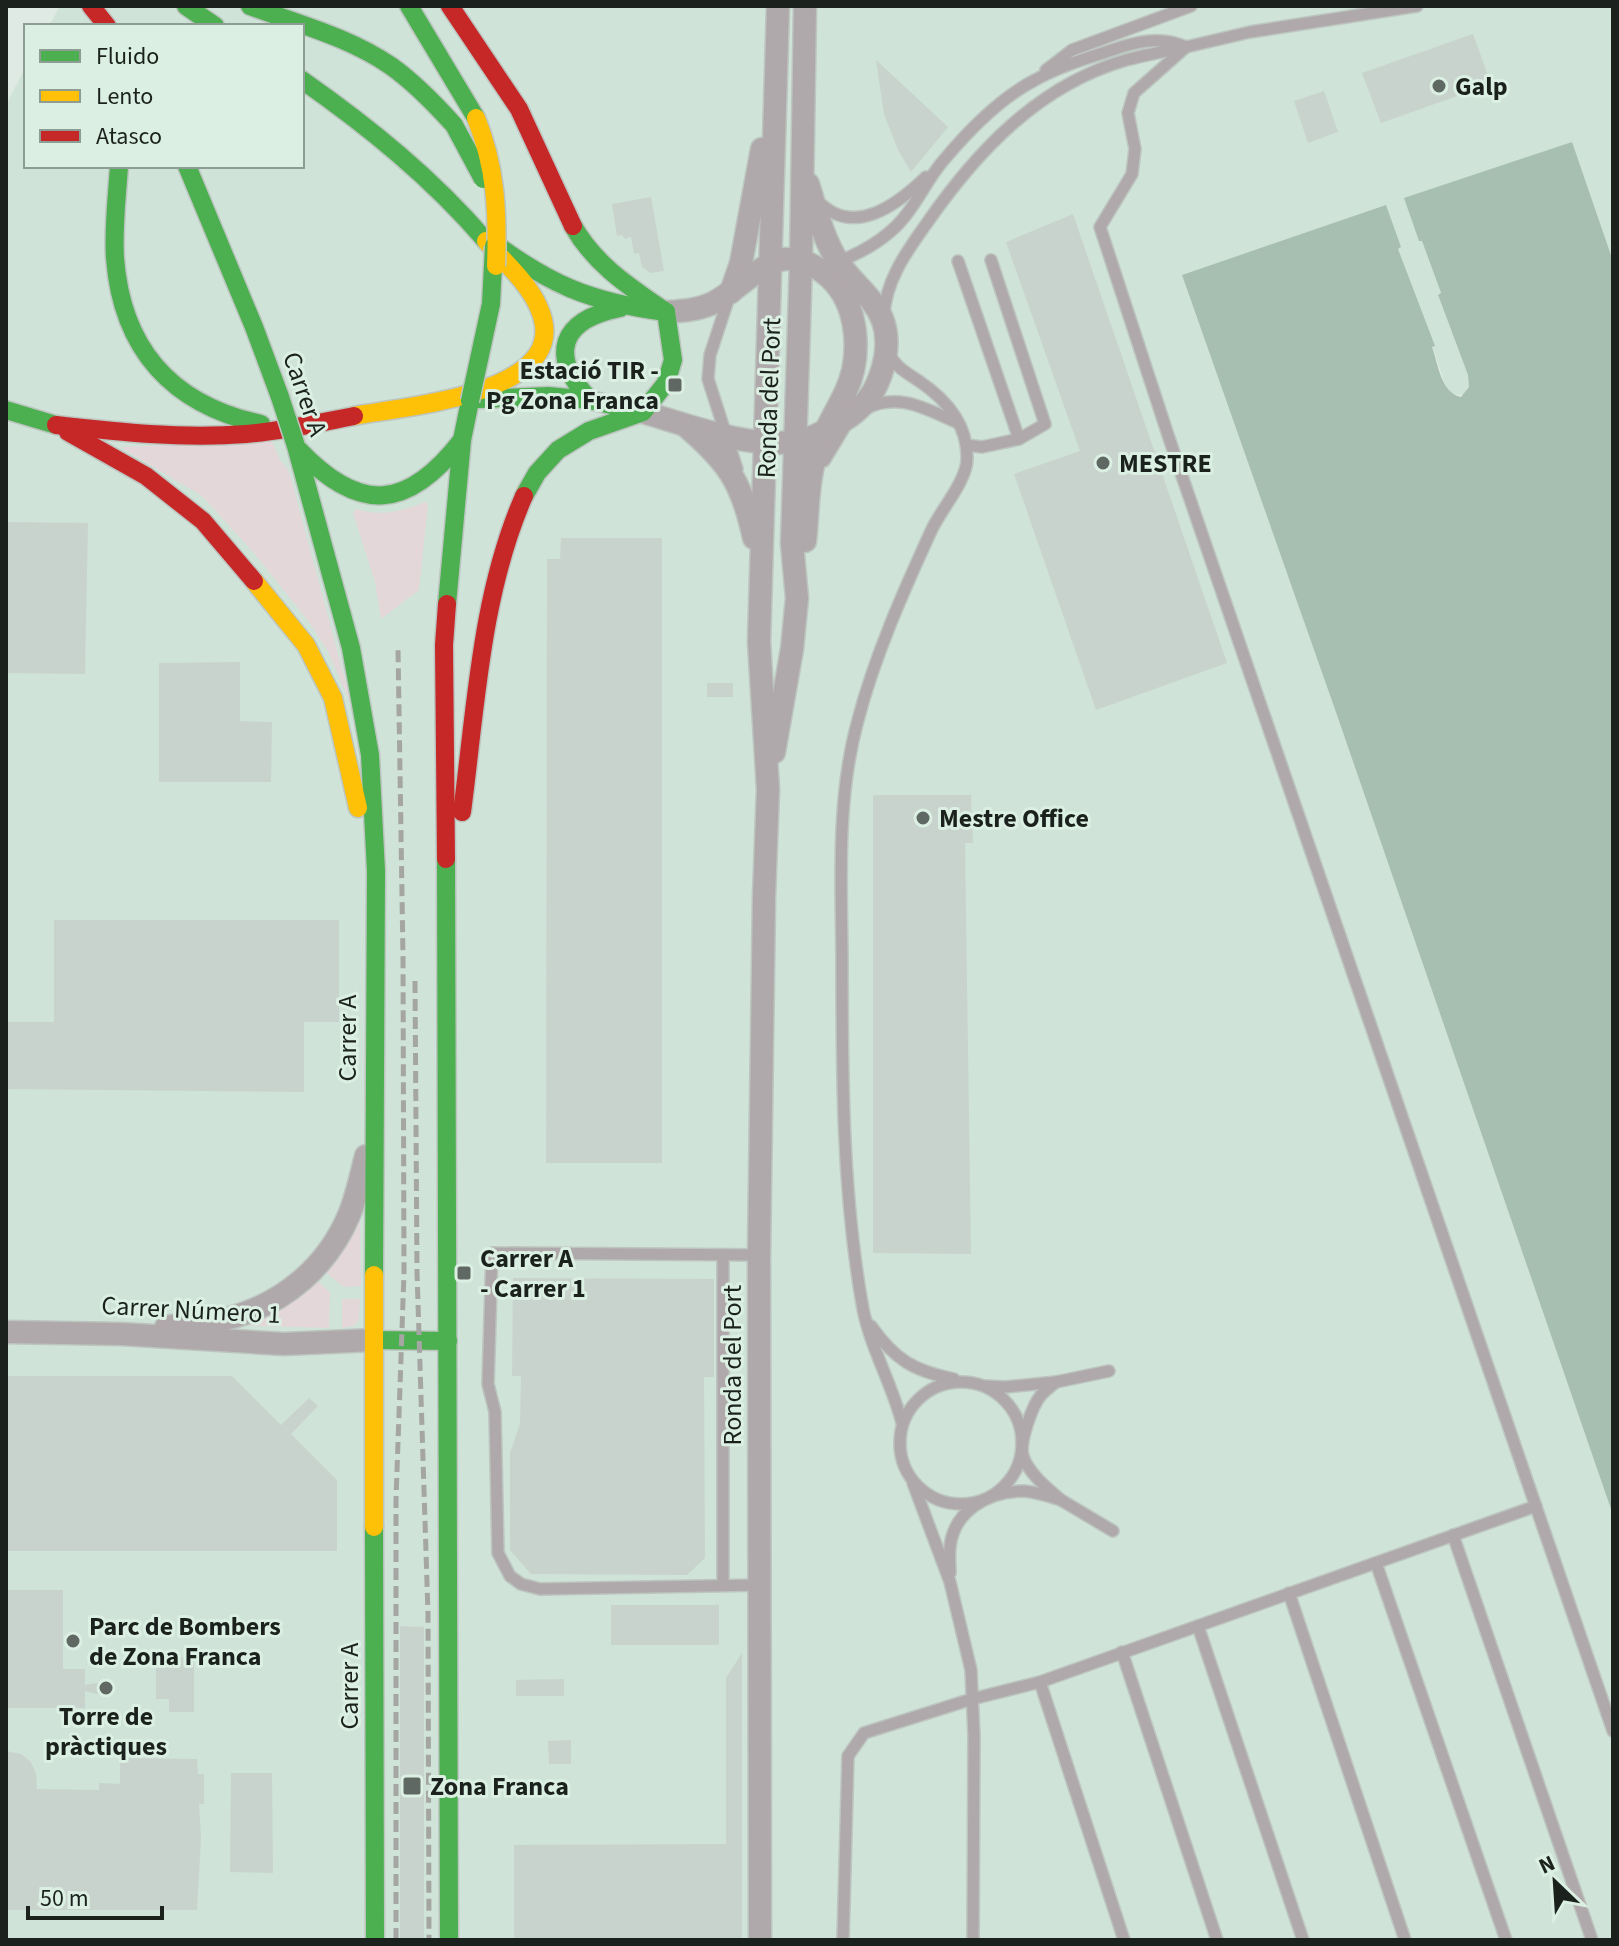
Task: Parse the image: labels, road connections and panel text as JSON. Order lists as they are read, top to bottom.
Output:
{
  "streets": {
    "main road": ["Carrer A"],
    "street": ["Ronda del Port", "Carrer Número 1"]
  },
  "crossings": [
    ["Carrer A", "Carrer Número 1"]
  ],
  "places": {
    "other": [
      "Galp",
      "MESTRE",
      "Mestre Office",
      "Parc de Bombers de Zona Franca",
      "Torre de pràctiques"
    ],
    "transit": ["Estació TIR - Pg Zona Franca", "Carrer A - Carrer 1", "Zona Franca"]
  },
  "legend": ["Fluido", "Lento", "Atasco"],
  "scale_bar": "50 m",
  "north": "top left"
}
